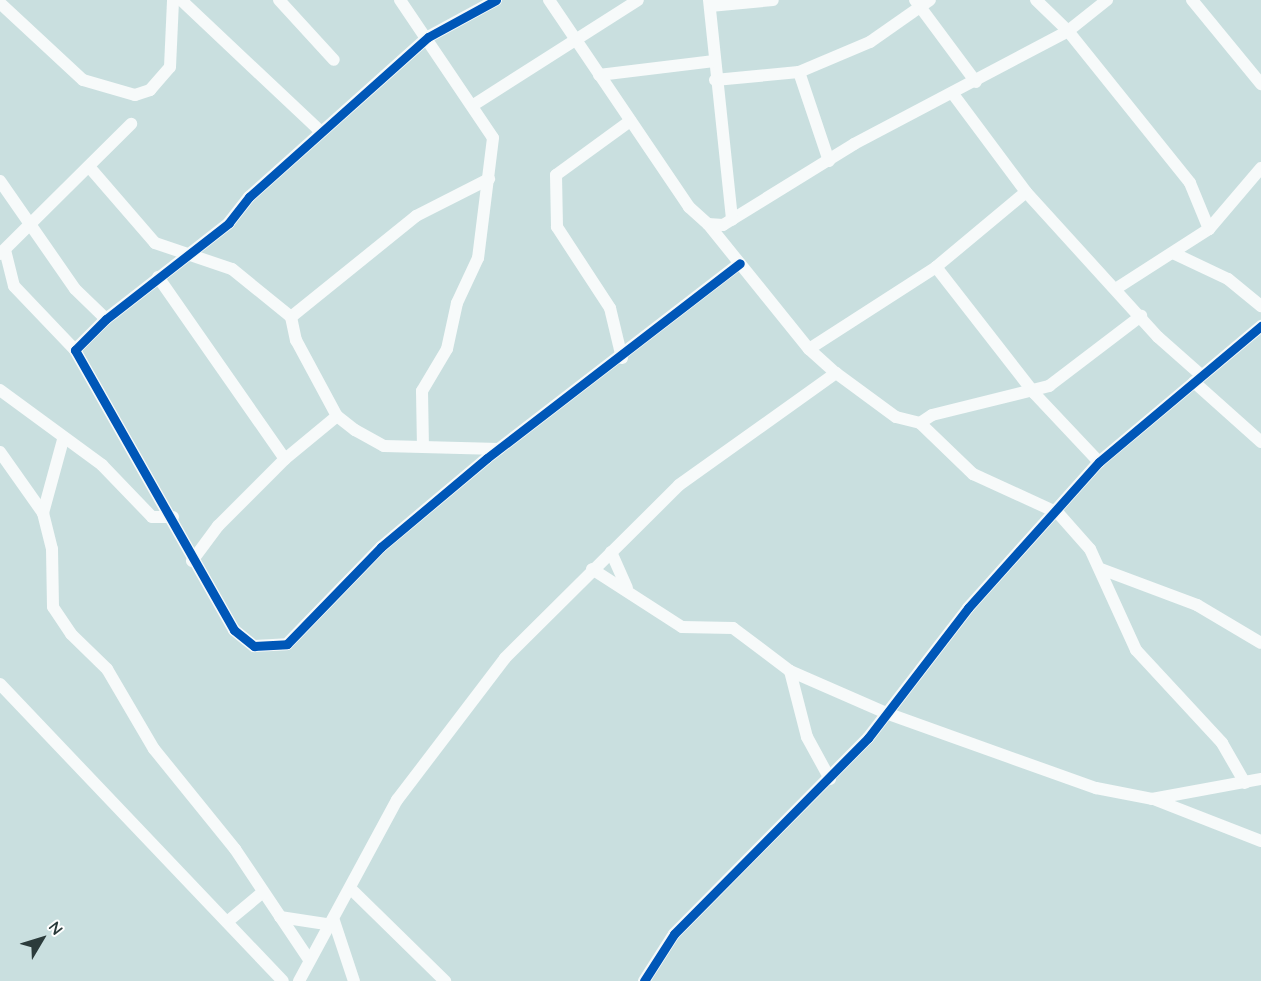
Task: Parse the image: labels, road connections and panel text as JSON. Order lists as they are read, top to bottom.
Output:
{
  "north": "top right"
}
